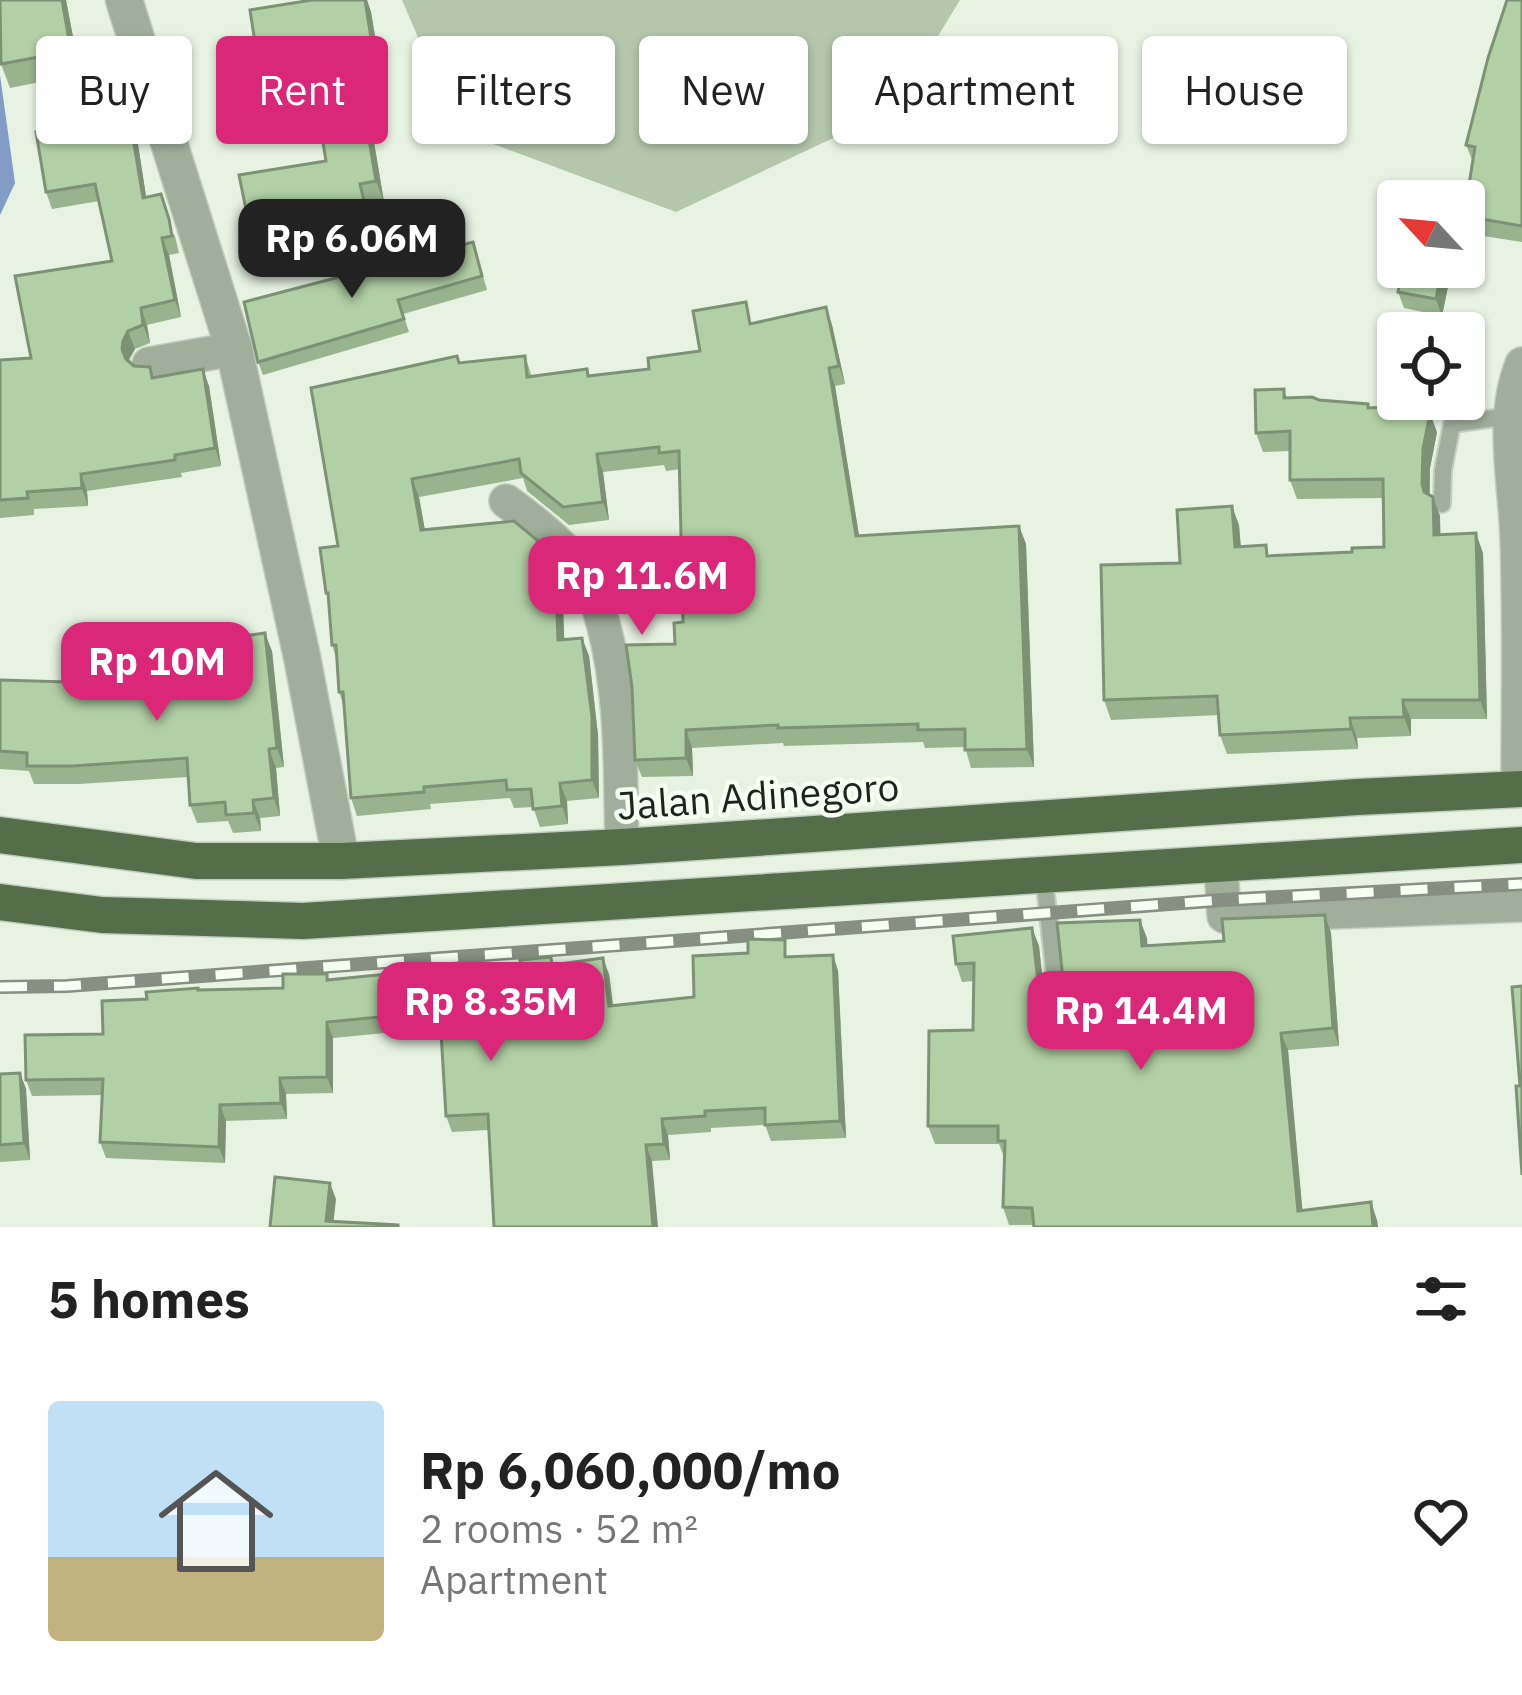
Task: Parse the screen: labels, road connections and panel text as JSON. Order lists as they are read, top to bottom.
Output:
{
  "streets": {
    "highway": ["Jalan Adinegoro"]
  },
  "north": "top left",
  "page": {
    "chip": [
      "Buy",
      "Rent",
      "Filters",
      "New",
      "Apartment",
      "House"
    ],
    "price": [
      "Rp 6.06M",
      "Rp 11.6M",
      "Rp 10M",
      "Rp 8.35M",
      "Rp 14.4M"
    ],
    "heading": "5 homes",
    "list": [
      {
        "name": "Rp 6,060,000/mo",
        "note": "2 rooms · 52 m² · Apartment"
      }
    ]
  }
}
